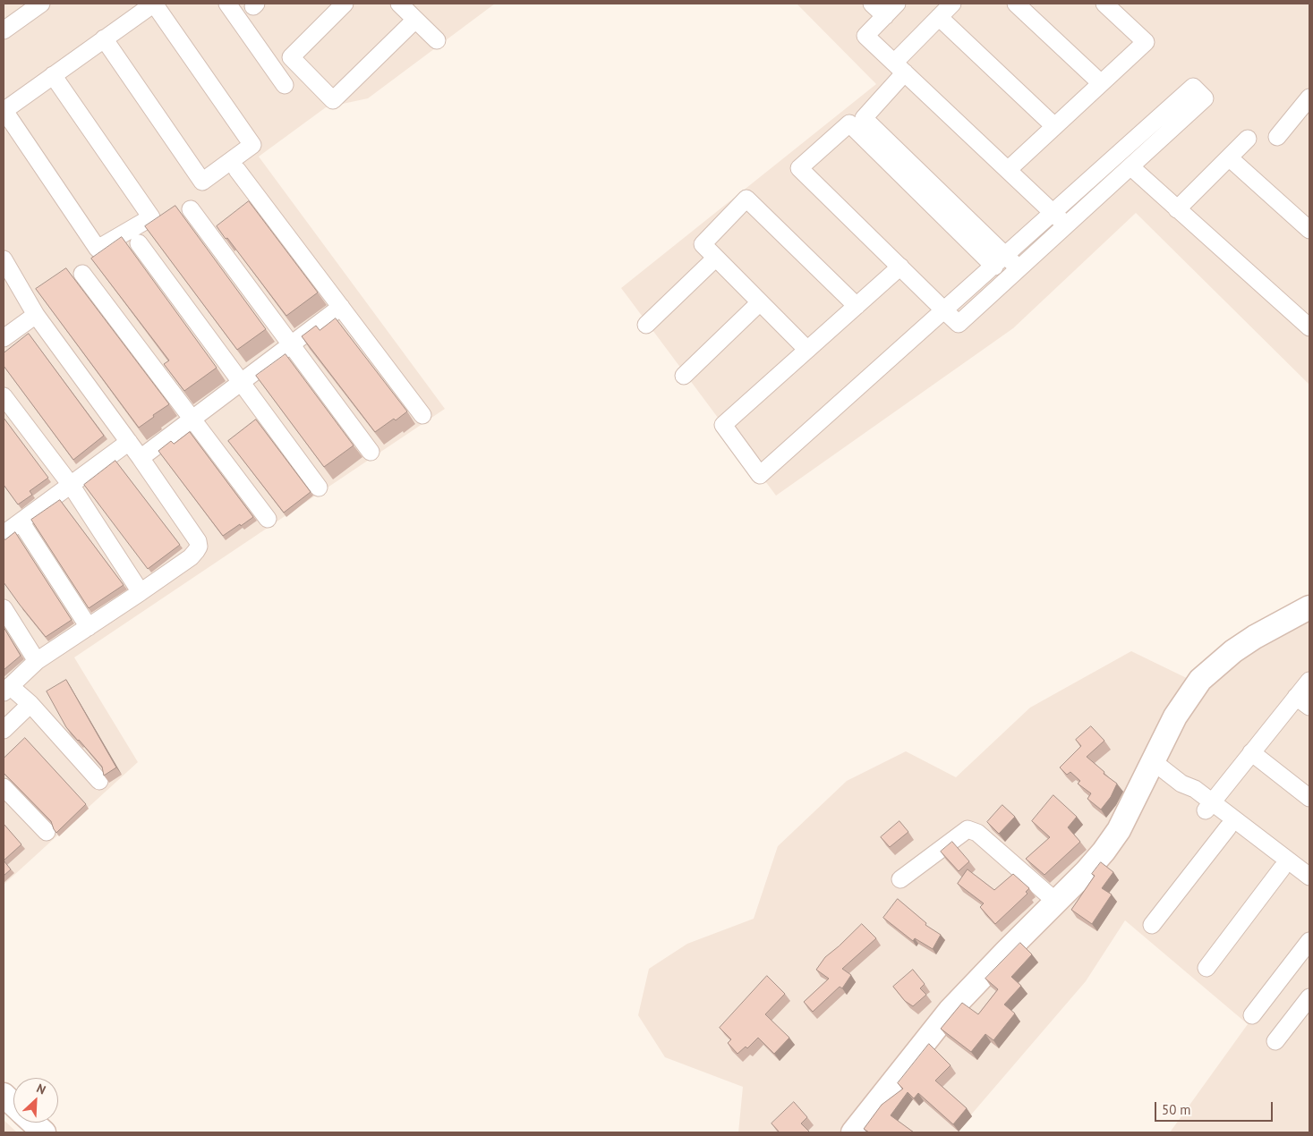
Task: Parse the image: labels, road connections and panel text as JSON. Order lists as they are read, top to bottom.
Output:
{
  "scale_bar": "50 m",
  "north": "top right"
}
